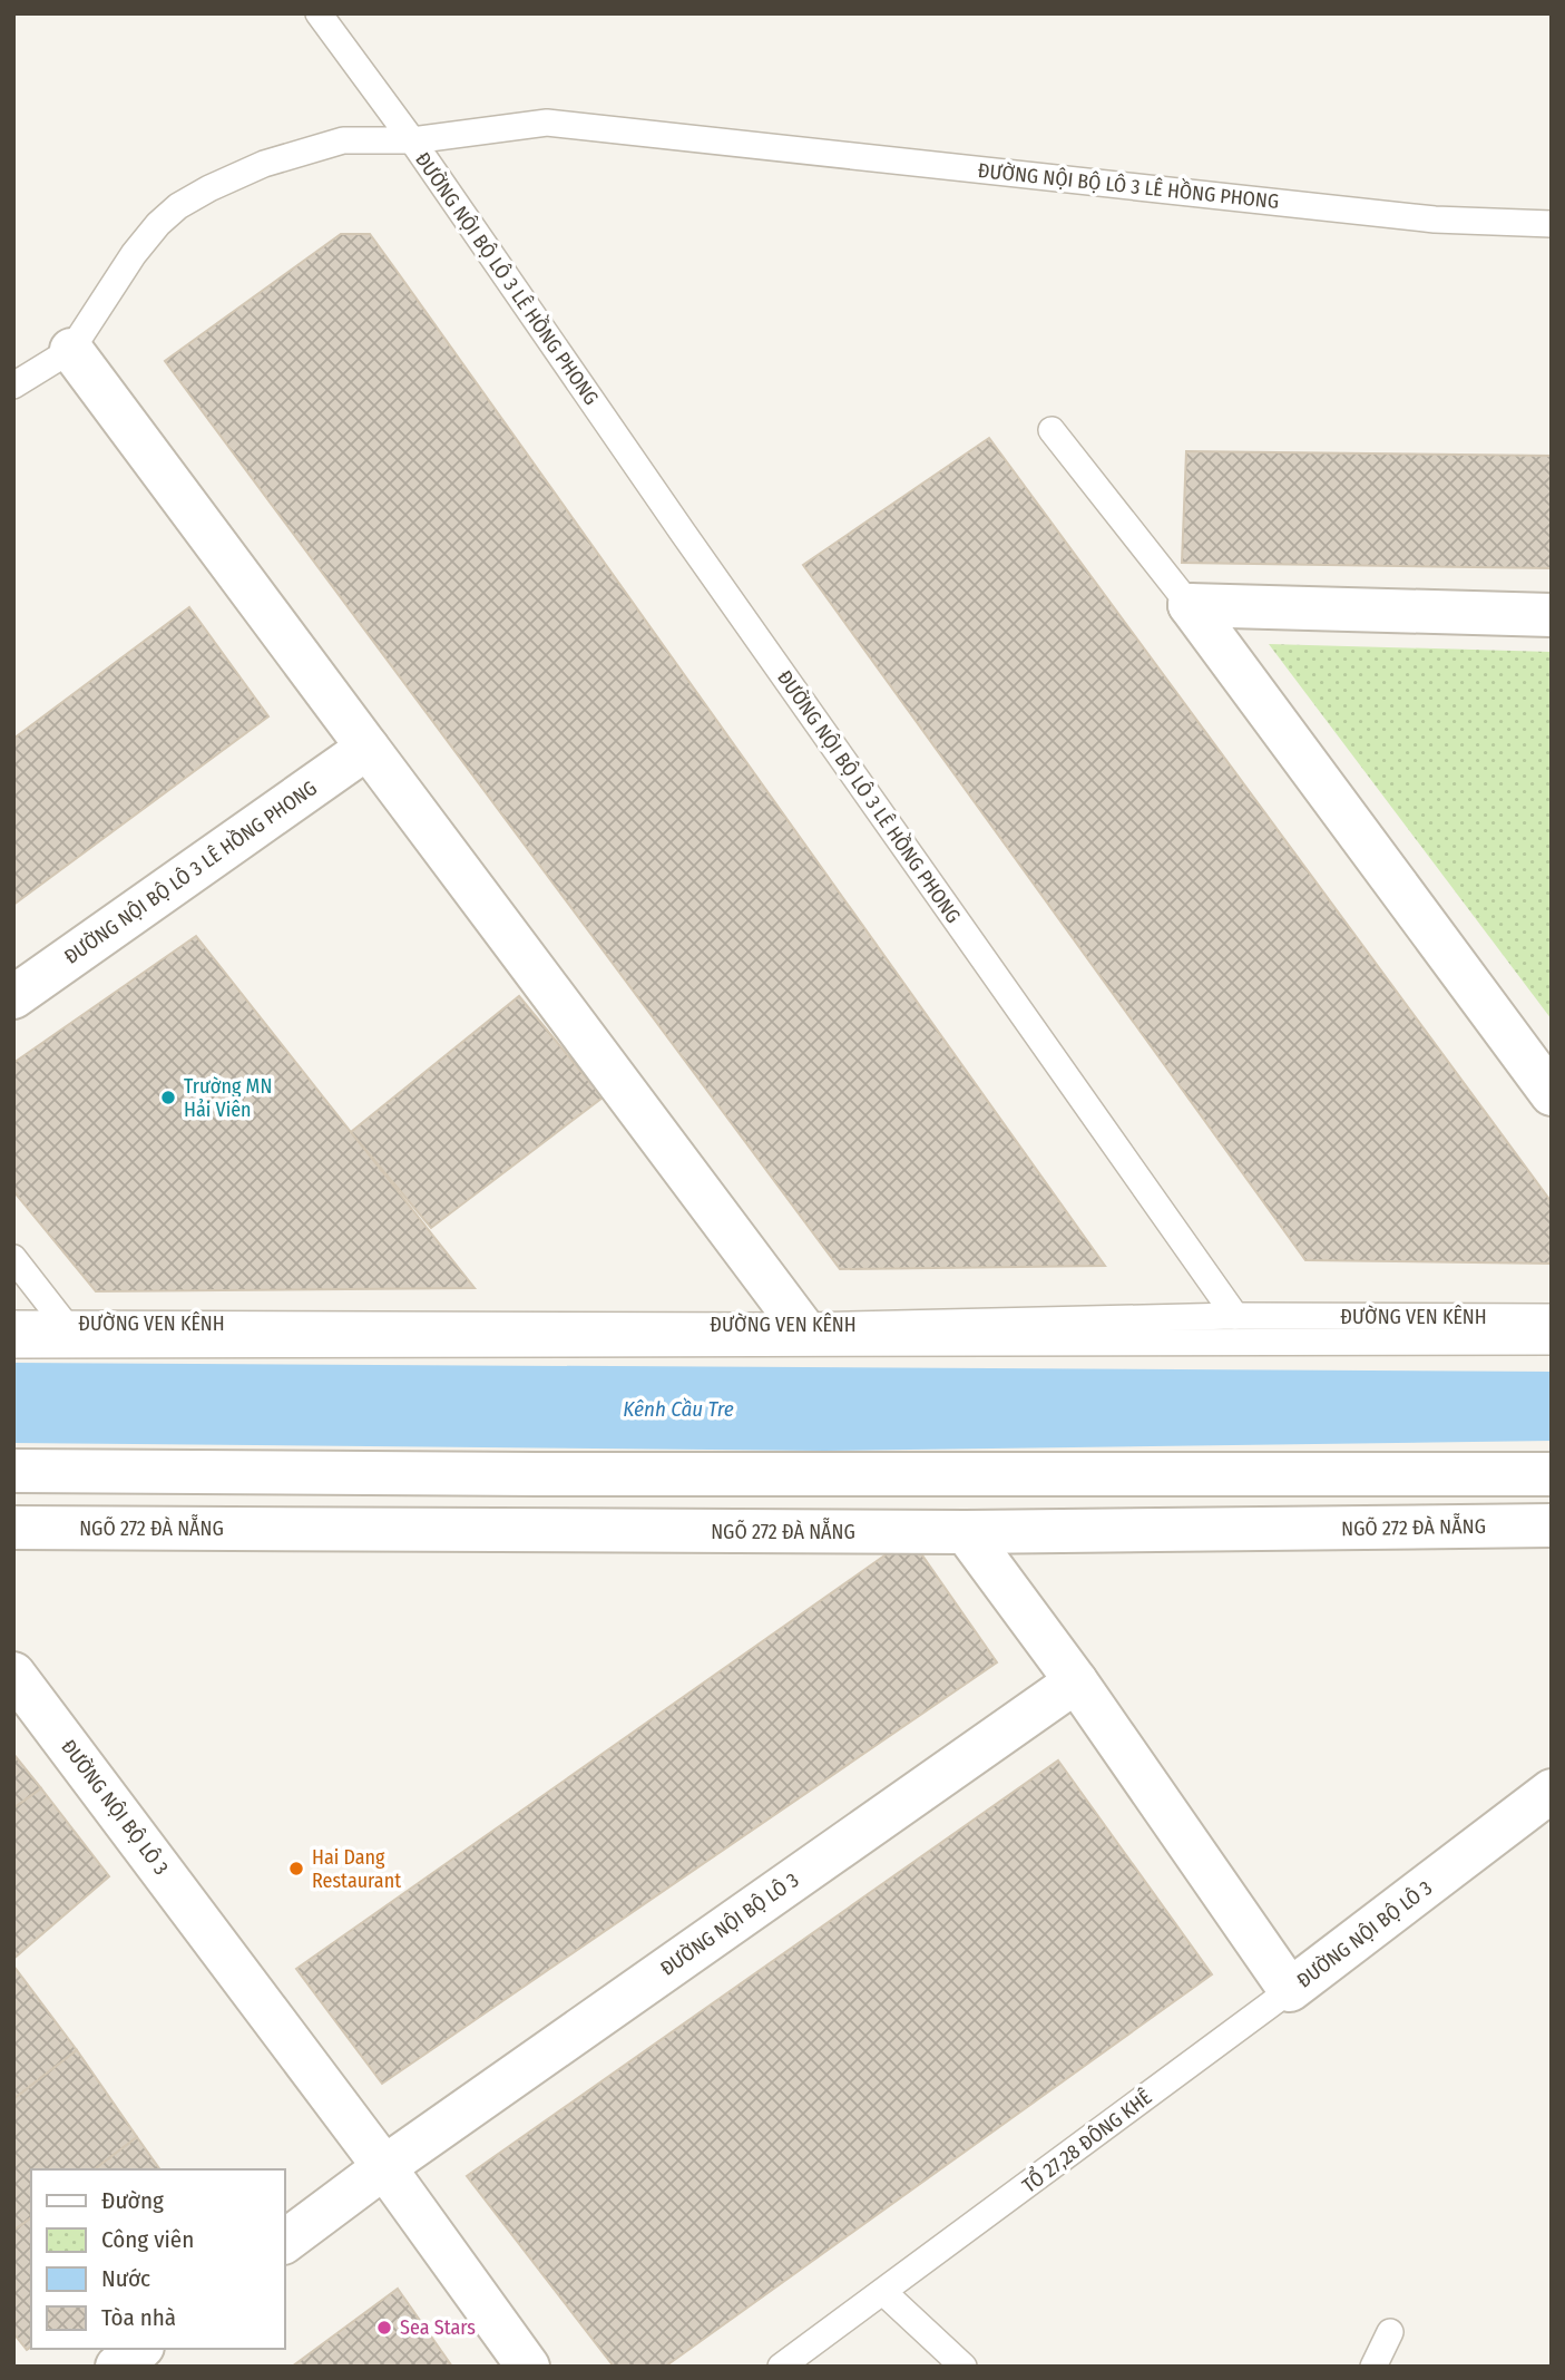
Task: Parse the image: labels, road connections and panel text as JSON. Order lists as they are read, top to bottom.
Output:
{
  "streets": {
    "street": ["ĐƯỜNG NỘI BỘ LÔ 3 LÊ HỒNG PHONG", "NGÕ 272 ĐÀ NẴNG", "ĐƯỜNG NỘI BỘ LÔ 3"],
    "lane": ["ĐƯỜNG VEN KÊNH", "TỔ 27,28 ĐÔNG KHÊ"]
  },
  "crossings": [
    ["ĐƯỜNG NỘI BỘ LÔ 3 LÊ HỒNG PHONG", "ĐƯỜNG VEN KÊNH"],
    ["NGÕ 272 ĐÀ NẴNG", "ĐƯỜNG NỘI BỘ LÔ 3"],
    ["ĐƯỜNG NỘI BỘ LÔ 3", "TỔ 27,28 ĐÔNG KHÊ"]
  ],
  "water": ["Kênh Cầu Tre"],
  "places": ["Trường MN Hải Viên", "Hai Dang Restaurant", "Sea Stars"],
  "legend": [
    "Đường",
    "Công viên",
    "Nước",
    "Tòa nhà"
  ]
}
